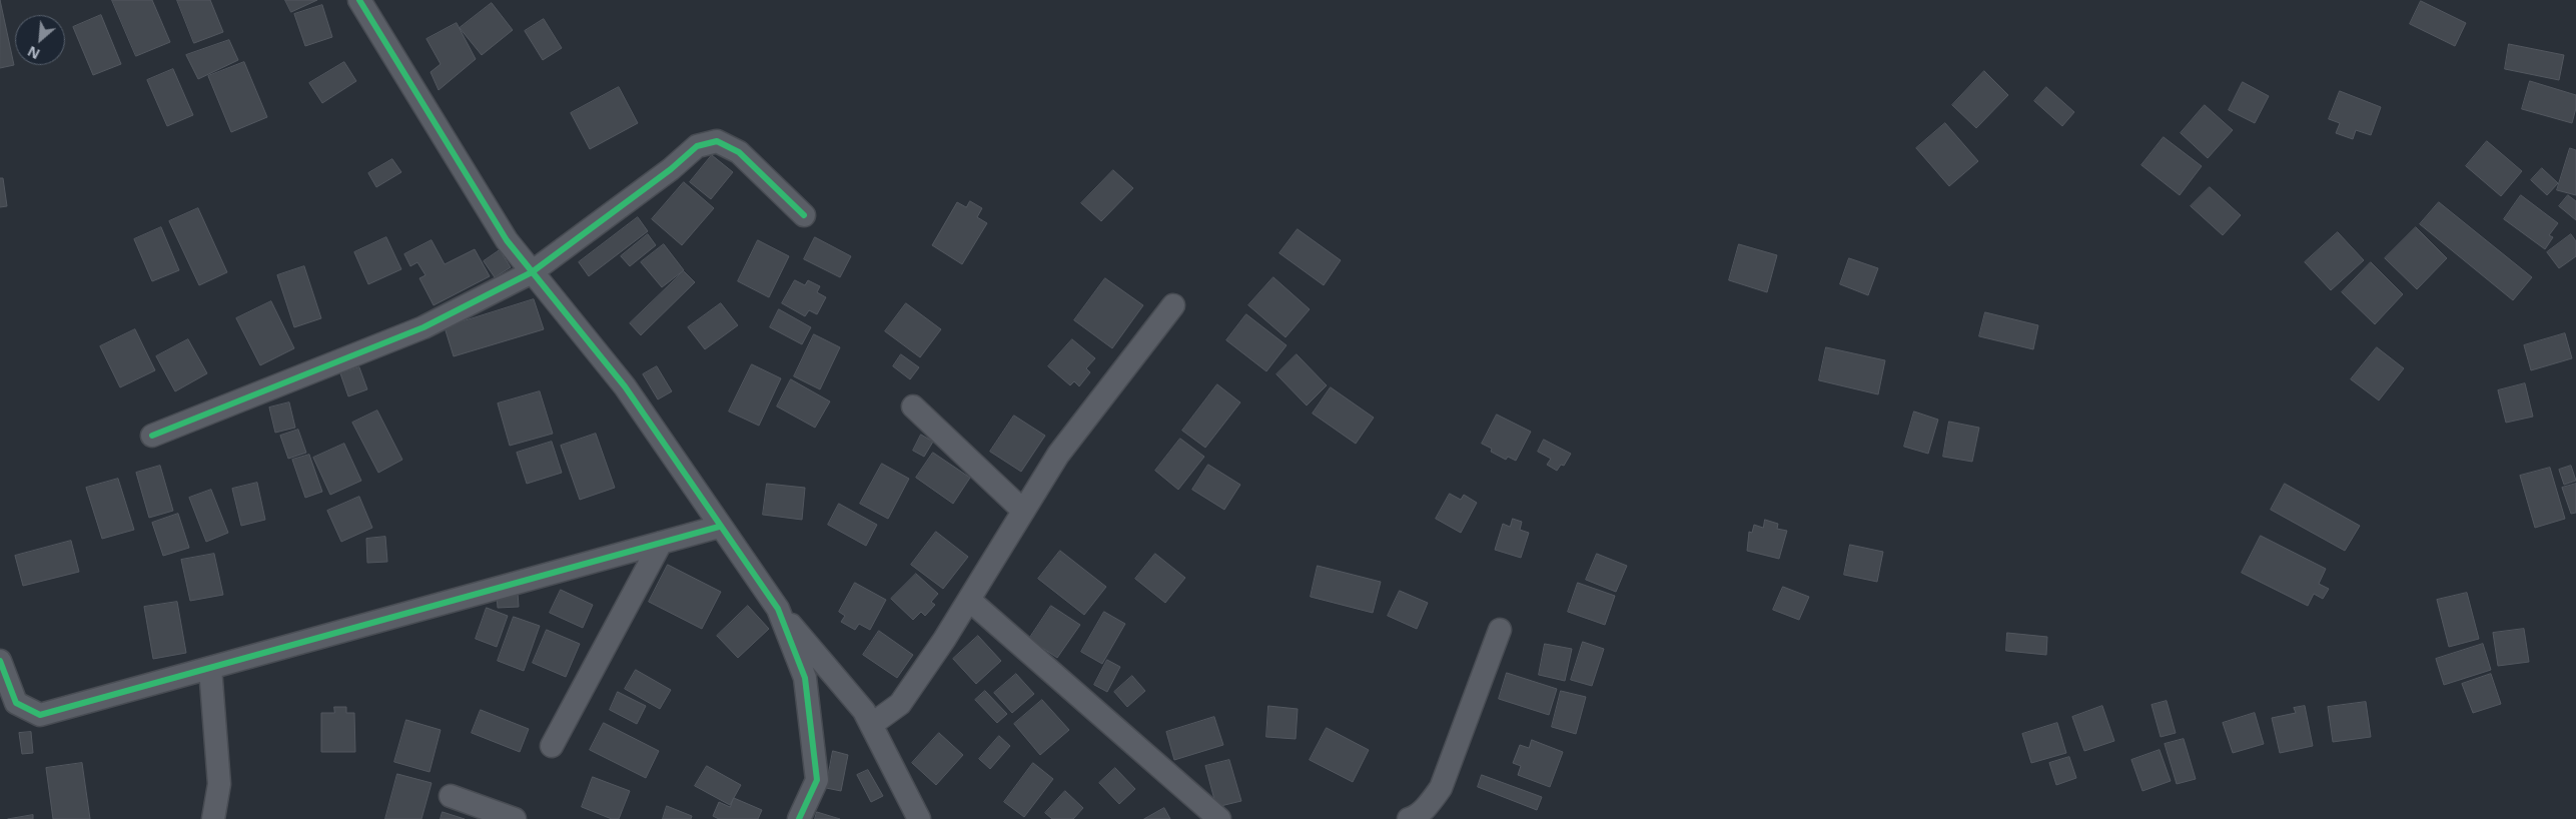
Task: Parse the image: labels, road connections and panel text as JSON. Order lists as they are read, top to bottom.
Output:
{
  "north": "bottom left"
}
